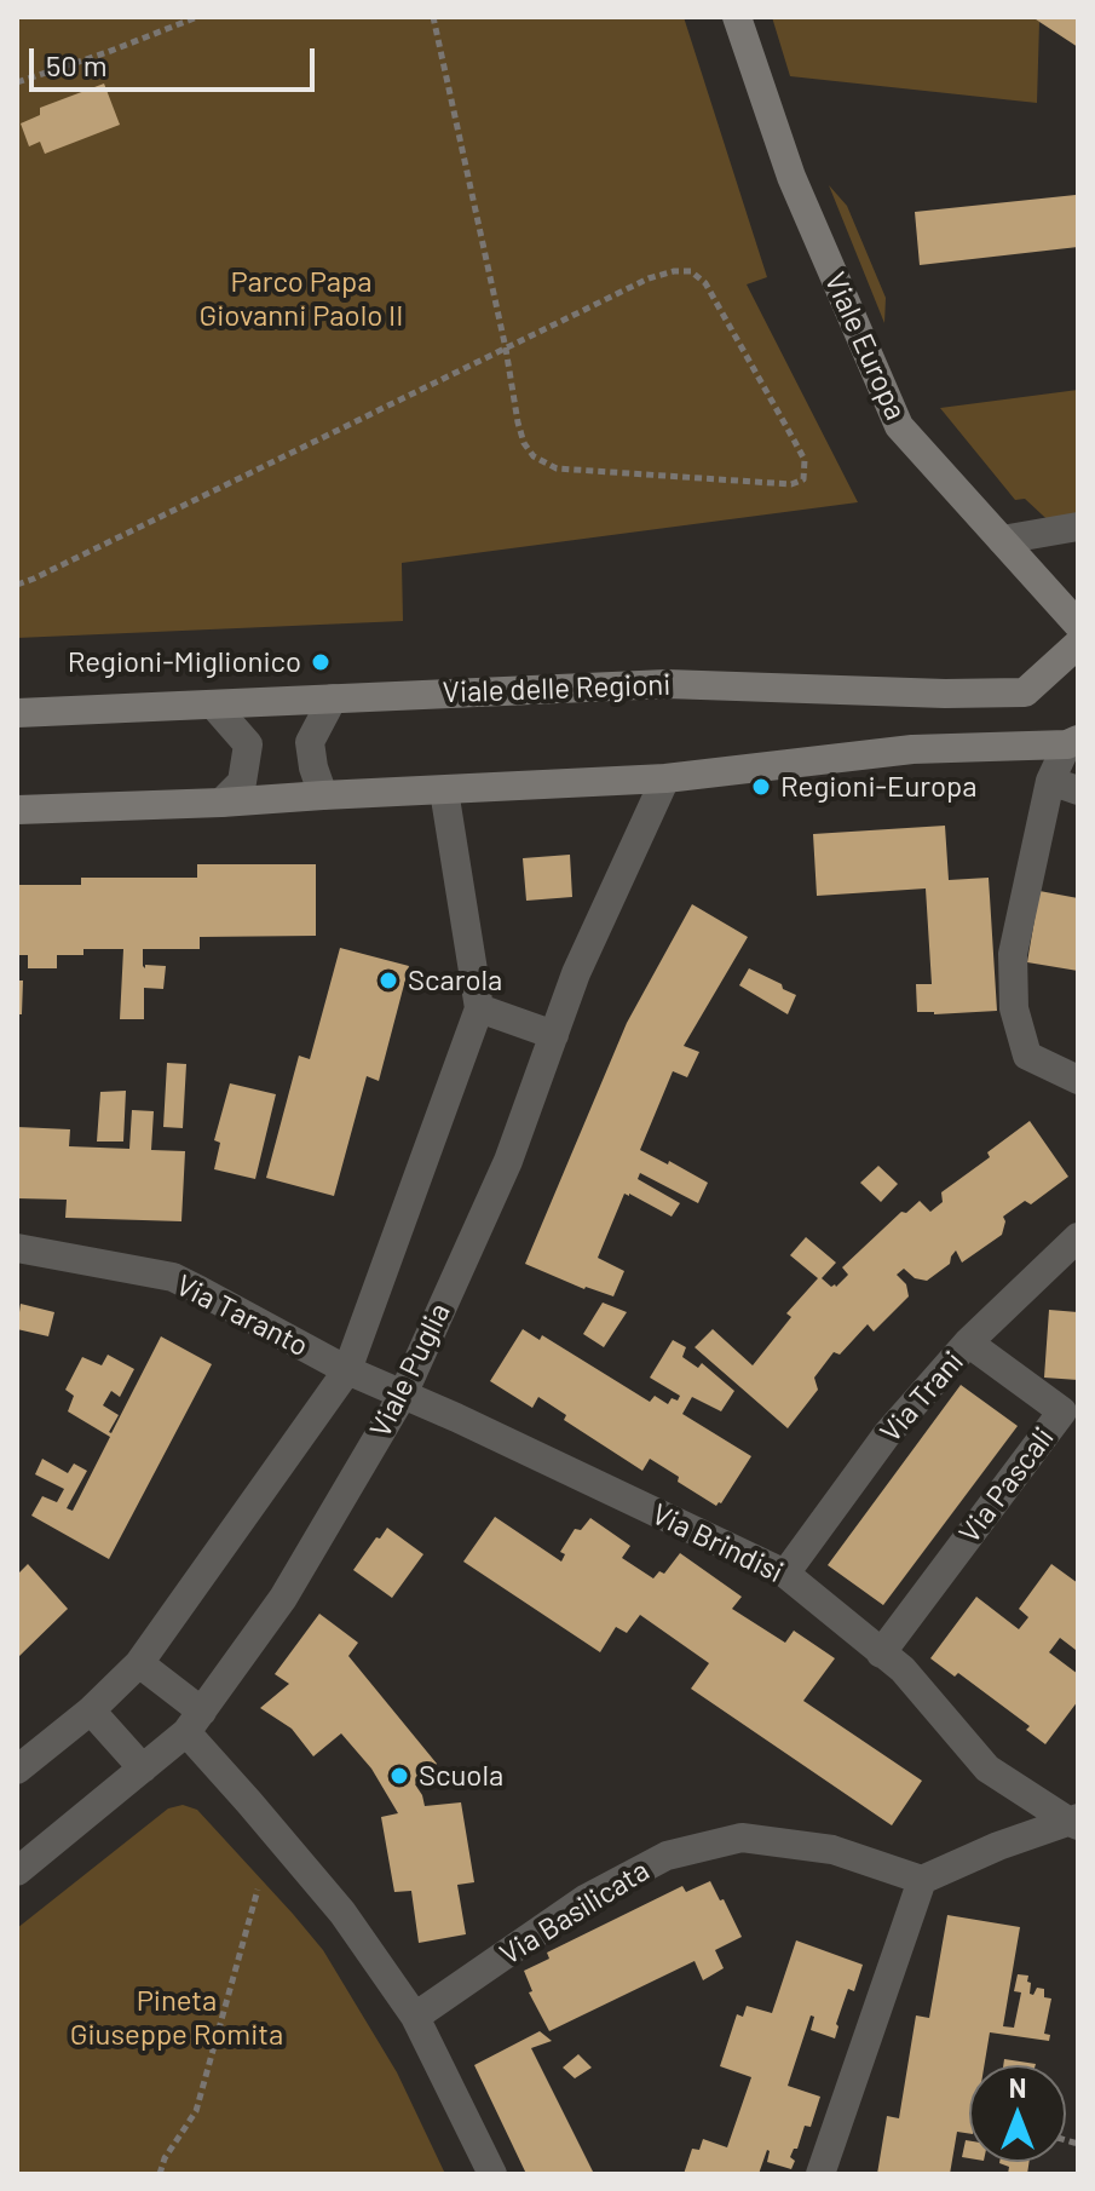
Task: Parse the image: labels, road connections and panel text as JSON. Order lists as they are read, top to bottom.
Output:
{
  "streets": {
    "street": [
      "Viale Europa",
      "Viale delle Regioni",
      "Via Taranto",
      "Viale Puglia",
      "Via Trani",
      "Via Pascali",
      "Via Brindisi",
      "Via Basilicata"
    ]
  },
  "crossings": [
    ["Via Taranto", "Viale Puglia"],
    ["Via Taranto", "Via Brindisi"],
    ["Viale Puglia", "Via Brindisi"],
    ["Via Trani", "Via Pascali"],
    ["Via Trani", "Via Brindisi"],
    ["Via Pascali", "Via Brindisi"]
  ],
  "parks": ["Parco Papa Giovanni Paolo II", "Pineta Giuseppe Romita"],
  "places": [
    "Regioni-Miglionico",
    "Regioni-Europa",
    "Scarola",
    "Scuola"
  ],
  "scale_bar": "50 m",
  "north": "top"
}
